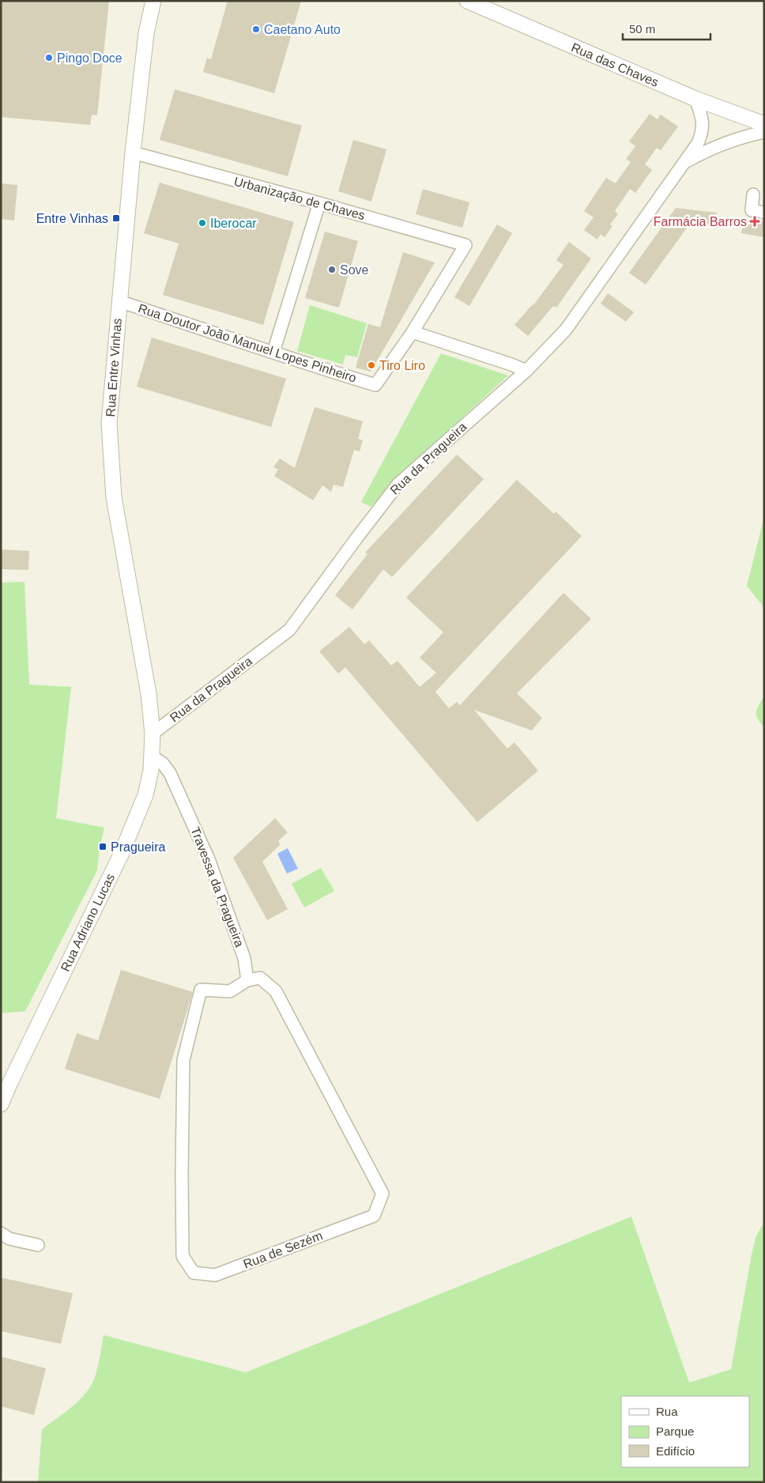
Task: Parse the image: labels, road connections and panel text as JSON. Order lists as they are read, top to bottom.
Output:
{
  "streets": {
    "street": [
      "Rua das Chaves",
      "Urbanização de Chaves",
      "Rua Doutor João Manuel Lopes Pinheiro",
      "Rua Entre Vinhas",
      "Rua da Pragueira",
      "Travessa da Pragueira",
      "Rua Adriano Lucas",
      "Rua de Sezém"
    ]
  },
  "crossings": [
    ["Rua das Chaves", "Rua da Pragueira"],
    ["Urbanização de Chaves", "Rua Doutor João Manuel Lopes Pinheiro"],
    ["Urbanização de Chaves", "Rua Entre Vinhas"],
    ["Rua Doutor João Manuel Lopes Pinheiro", "Rua Entre Vinhas"],
    ["Rua Entre Vinhas", "Rua da Pragueira"],
    ["Rua Entre Vinhas", "Rua Adriano Lucas"],
    ["Rua da Pragueira", "Rua Adriano Lucas"],
    ["Travessa da Pragueira", "Rua Adriano Lucas"],
    ["Travessa da Pragueira", "Rua de Sezém"]
  ],
  "places": {
    "other": [
      "Caetano Auto",
      "Pingo Doce",
      "Iberocar",
      "Sove",
      "Tiro Liro"
    ],
    "transit": ["Entre Vinhas", "Pragueira"],
    "health": ["Farmácia Barros"]
  },
  "legend": ["Rua", "Parque", "Edifício"],
  "scale_bar": "50 m"
}
